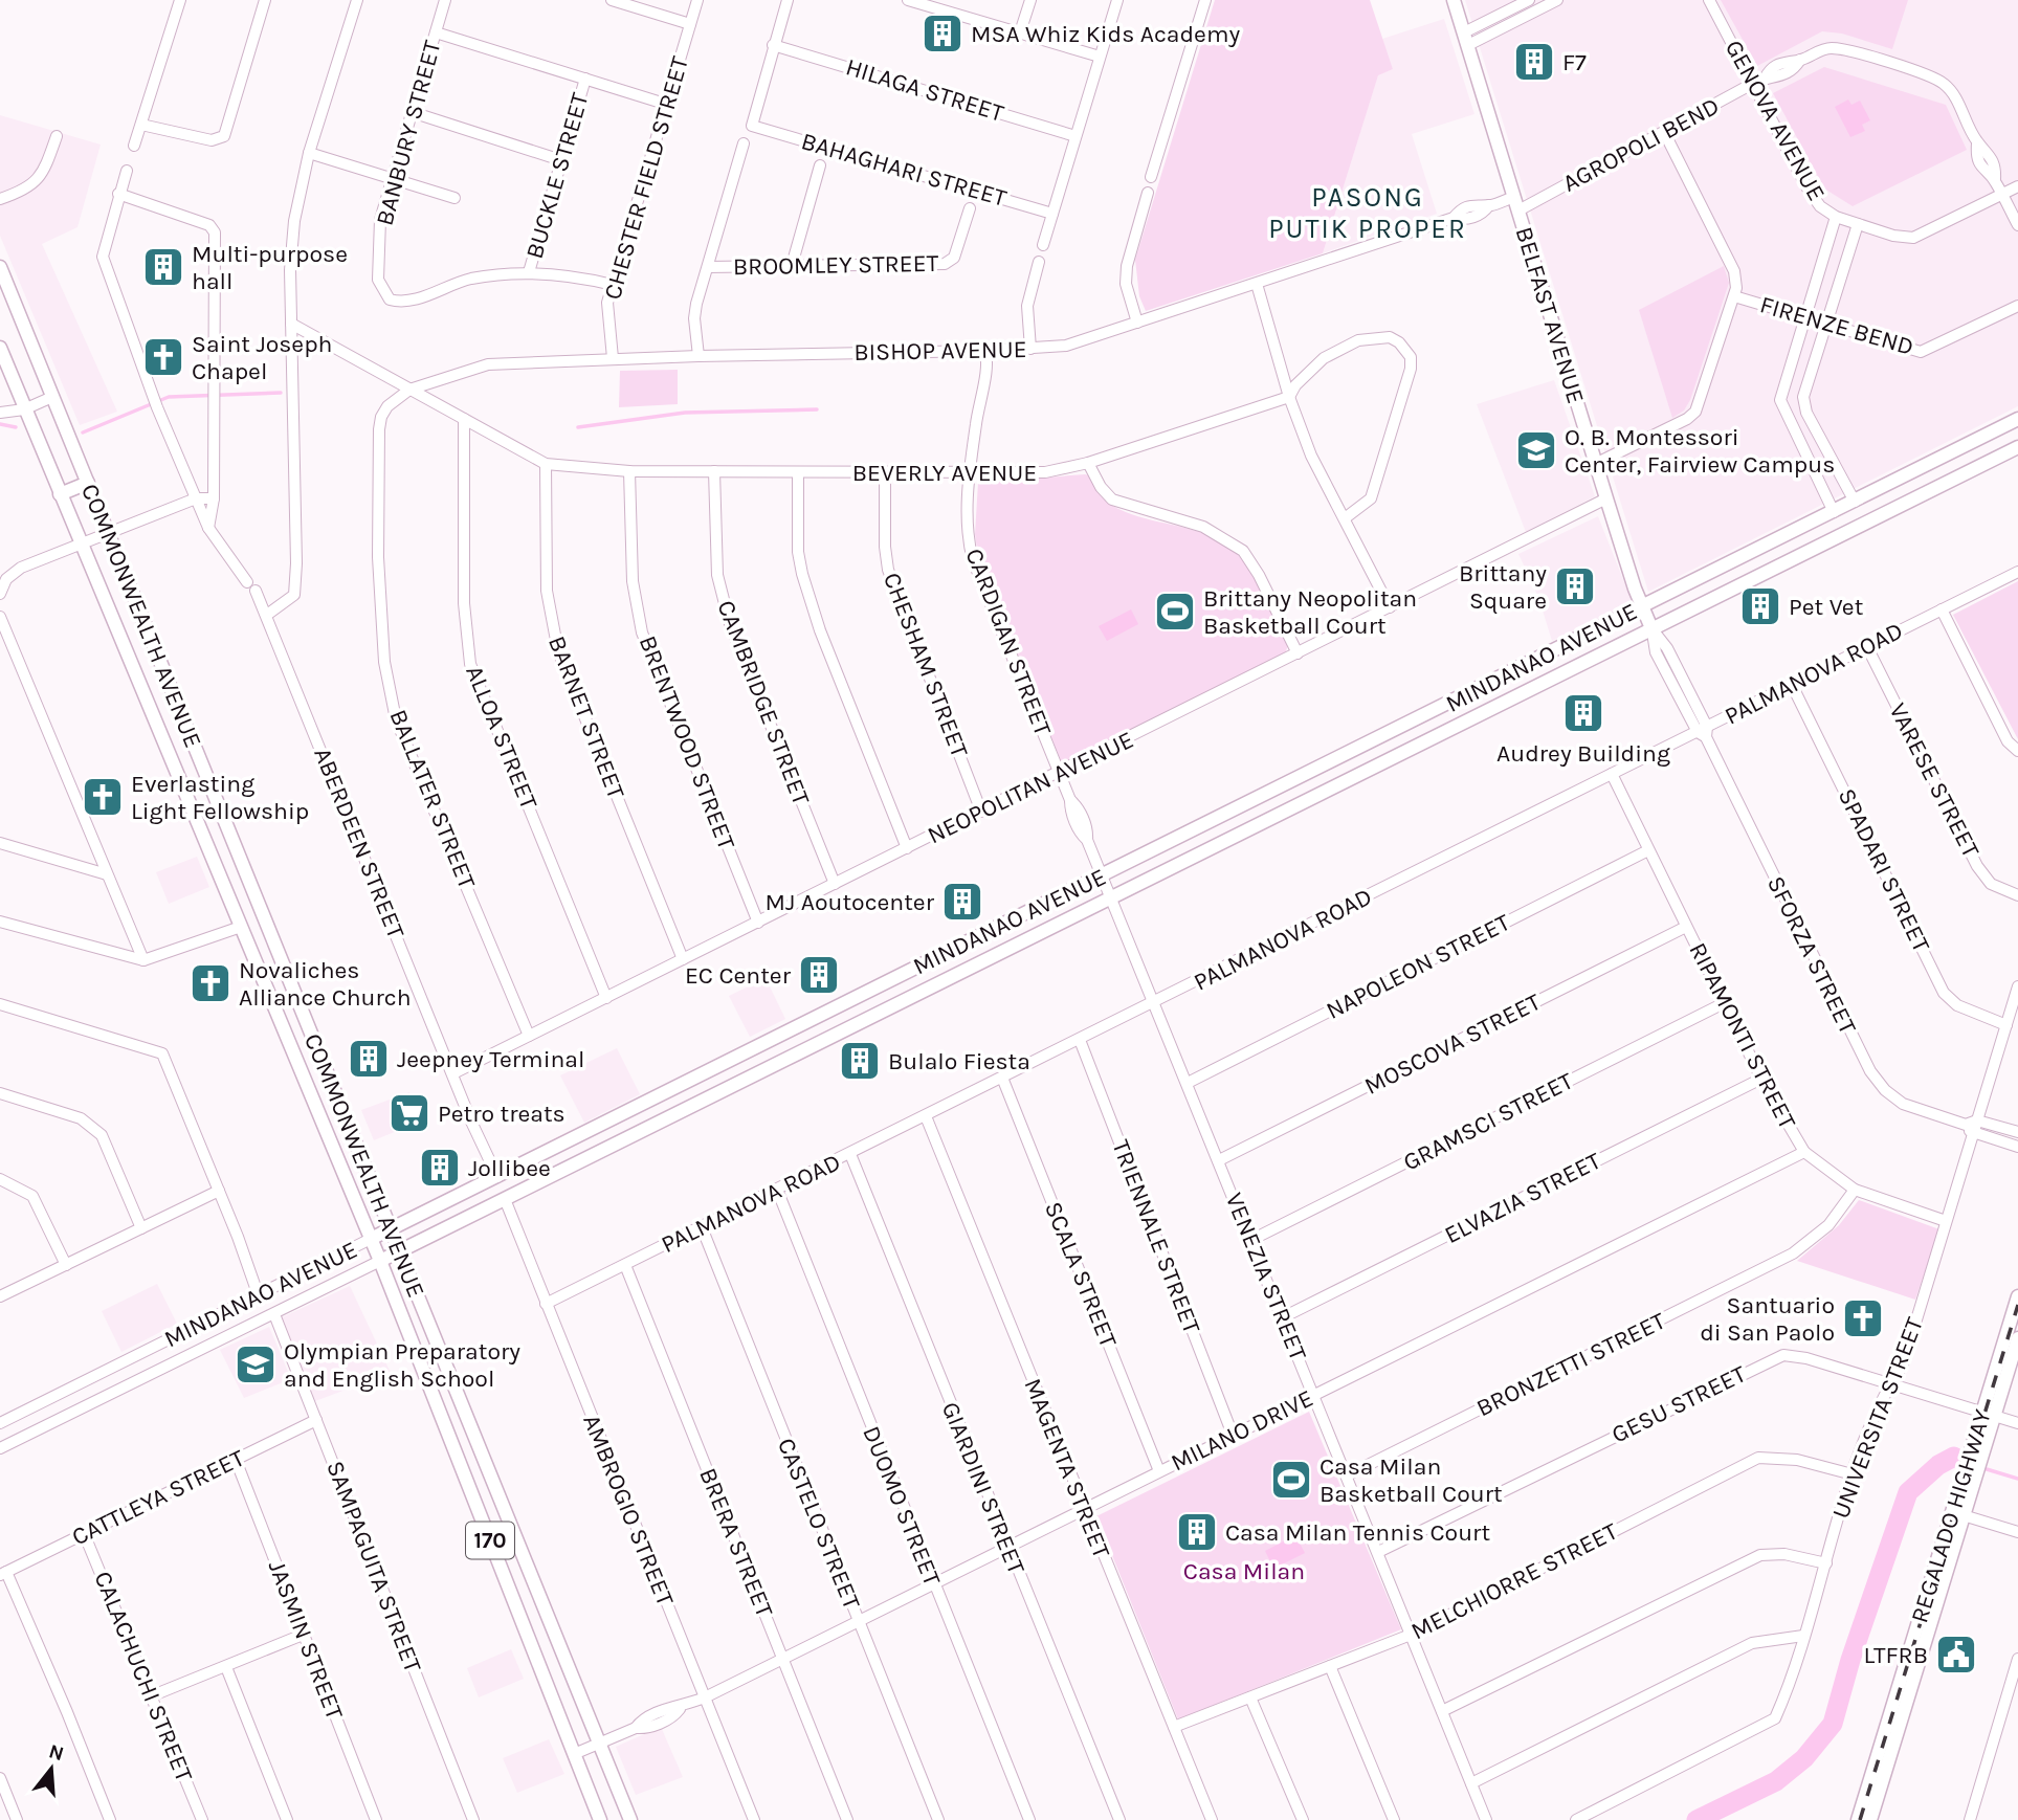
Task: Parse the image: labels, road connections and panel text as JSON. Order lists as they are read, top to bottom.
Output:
{
  "streets": {
    "main road": [
      "BELFAST AVENUE",
      "COMMONWEALTH AVENUE",
      "MINDANAO AVENUE",
      "REGALADO HIGHWAY",
      "170"
    ],
    "street": [
      "HILAGA STREET",
      "GENOVA AVENUE",
      "BANBURY STREET",
      "AGROPOLI BEND",
      "BAHAGHARI STREET",
      "BUCKLE STREET",
      "CHESTER FIELD STREET",
      "BROOMLEY STREET",
      "FIRENZE BEND",
      "BISHOP AVENUE",
      "BEVERLY AVENUE",
      "CARDIGAN STREET",
      "CHESHAM STREET",
      "PALMANOVA ROAD",
      "CAMBRIDGE STREET",
      "BARNET STREET",
      "ALLOA STREET",
      "BRENTWOOD STREET",
      "VARESE STREET",
      "NEOPOLITAN AVENUE",
      "BALLATER STREET",
      "ABERDEEN STREET",
      "SPADARI STREET",
      "SFORZA STREET",
      "NAPOLEON STREET",
      "RIPAMONTI STREET",
      "MOSCOVA STREET",
      "GRAMSCI STREET",
      "ELVAZIA STREET",
      "TRIENNALE STREET",
      "SCALA STREET",
      "VENEZIA STREET",
      "BRONZETTI STREET",
      "GESU STREET",
      "UNIVERSITA STREET",
      "MILANO DRIVE",
      "MAGENTA STREET",
      "GIARDINI STREET",
      "CATTLEYA STREET",
      "DUOMO STREET",
      "AMBROGIO STREET",
      "CASTELO STREET",
      "BRERA STREET",
      "SAMPAGUITA STREET",
      "MELCHIORRE STREET",
      "JASMIN STREET",
      "CALACHUCHI STREET"
    ]
  },
  "crossings": [
    ["HILAGA STREET", "BAHAGHARI STREET"],
    ["GENOVA AVENUE", "AGROPOLI BEND"],
    ["BANBURY STREET", "BUCKLE STREET"],
    ["BANBURY STREET", "CHESTER FIELD STREET"],
    ["AGROPOLI BEND", "BELFAST AVENUE"],
    ["AGROPOLI BEND", "BISHOP AVENUE"],
    ["CHESTER FIELD STREET", "BISHOP AVENUE"],
    ["BELFAST AVENUE", "BISHOP AVENUE"],
    ["BELFAST AVENUE", "MINDANAO AVENUE"],
    ["BELFAST AVENUE", "NEOPOLITAN AVENUE"],
    ["BELFAST AVENUE", "SFORZA STREET"],
    ["BISHOP AVENUE", "BEVERLY AVENUE"],
    ["BISHOP AVENUE", "CARDIGAN STREET"],
    ["BISHOP AVENUE", "BALLATER STREET"],
    ["BEVERLY AVENUE", "CARDIGAN STREET"],
    ["BEVERLY AVENUE", "CHESHAM STREET"],
    ["BEVERLY AVENUE", "CAMBRIDGE STREET"],
    ["BEVERLY AVENUE", "BARNET STREET"],
    ["BEVERLY AVENUE", "ALLOA STREET"],
    ["BEVERLY AVENUE", "BRENTWOOD STREET"],
    ["BEVERLY AVENUE", "BALLATER STREET"],
    ["COMMONWEALTH AVENUE", "MINDANAO AVENUE"],
    ["COMMONWEALTH AVENUE", "MILANO DRIVE"],
    ["CARDIGAN STREET", "MINDANAO AVENUE"],
    ["CARDIGAN STREET", "NEOPOLITAN AVENUE"],
    ["CARDIGAN STREET", "VENEZIA STREET"],
    ["MINDANAO AVENUE", "ABERDEEN STREET"],
    ["MINDANAO AVENUE", "SFORZA STREET"],
    ["MINDANAO AVENUE", "VENEZIA STREET"],
    ["MINDANAO AVENUE", "AMBROGIO STREET"],
    ["MINDANAO AVENUE", "SAMPAGUITA STREET"],
    ["CHESHAM STREET", "NEOPOLITAN AVENUE"],
    ["PALMANOVA ROAD", "VARESE STREET"],
    ["PALMANOVA ROAD", "SPADARI STREET"],
    ["PALMANOVA ROAD", "SFORZA STREET"],
    ["PALMANOVA ROAD", "RIPAMONTI STREET"],
    ["PALMANOVA ROAD", "TRIENNALE STREET"],
    ["PALMANOVA ROAD", "SCALA STREET"],
    ["PALMANOVA ROAD", "VENEZIA STREET"],
    ["PALMANOVA ROAD", "MAGENTA STREET"],
    ["PALMANOVA ROAD", "GIARDINI STREET"],
    ["PALMANOVA ROAD", "DUOMO STREET"],
    ["PALMANOVA ROAD", "AMBROGIO STREET"],
    ["PALMANOVA ROAD", "CASTELO STREET"],
    ["PALMANOVA ROAD", "BRERA STREET"],
    ["CAMBRIDGE STREET", "NEOPOLITAN AVENUE"],
    ["BARNET STREET", "NEOPOLITAN AVENUE"],
    ["ALLOA STREET", "NEOPOLITAN AVENUE"],
    ["BRENTWOOD STREET", "NEOPOLITAN AVENUE"],
    ["NEOPOLITAN AVENUE", "BALLATER STREET"],
    ["NEOPOLITAN AVENUE", "ABERDEEN STREET"],
    ["SPADARI STREET", "UNIVERSITA STREET"],
    ["NAPOLEON STREET", "RIPAMONTI STREET"],
    ["NAPOLEON STREET", "VENEZIA STREET"],
    ["RIPAMONTI STREET", "MOSCOVA STREET"],
    ["RIPAMONTI STREET", "GRAMSCI STREET"],
    ["RIPAMONTI STREET", "ELVAZIA STREET"],
    ["RIPAMONTI STREET", "BRONZETTI STREET"],
    ["RIPAMONTI STREET", "UNIVERSITA STREET"],
    ["RIPAMONTI STREET", "MILANO DRIVE"],
    ["MOSCOVA STREET", "VENEZIA STREET"],
    ["GRAMSCI STREET", "VENEZIA STREET"],
    ["ELVAZIA STREET", "VENEZIA STREET"],
    ["TRIENNALE STREET", "MILANO DRIVE"],
    ["SCALA STREET", "MILANO DRIVE"],
    ["VENEZIA STREET", "BRONZETTI STREET"],
    ["VENEZIA STREET", "GESU STREET"],
    ["VENEZIA STREET", "MILANO DRIVE"],
    ["VENEZIA STREET", "MELCHIORRE STREET"],
    ["GESU STREET", "UNIVERSITA STREET"],
    ["GESU STREET", "REGALADO HIGHWAY"],
    ["UNIVERSITA STREET", "MELCHIORRE STREET"],
    ["MILANO DRIVE", "MAGENTA STREET"],
    ["MILANO DRIVE", "GIARDINI STREET"],
    ["MILANO DRIVE", "DUOMO STREET"],
    ["MILANO DRIVE", "AMBROGIO STREET"],
    ["MILANO DRIVE", "CASTELO STREET"],
    ["MILANO DRIVE", "BRERA STREET"],
    ["MAGENTA STREET", "MELCHIORRE STREET"],
    ["CATTLEYA STREET", "SAMPAGUITA STREET"],
    ["CATTLEYA STREET", "JASMIN STREET"],
    ["CATTLEYA STREET", "CALACHUCHI STREET"]
  ],
  "districts": ["PASONG PUTIK PROPER"],
  "parks": ["Casa Milan"],
  "places": {
    "building": [
      "MSA Whiz Kids Academy",
      "F7",
      "Multi-purpose hall",
      "Brittany Square",
      "Pet Vet",
      "Audrey Building",
      "MJ Aoutocenter",
      "EC Center",
      "Jeepney Terminal",
      "Bulalo Fiesta",
      "Jollibee",
      "Casa Milan Tennis Court"
    ],
    "church": [
      "Saint Joseph Chapel",
      "Everlasting Light Fellowship",
      "Novaliches Alliance Church",
      "Santuario di San Paolo"
    ],
    "school or university": ["O. B. Montessori Center, Fairview Campus", "Olympian Preparatory and English School"],
    "sports": ["Brittany Neopolitan Basketball Court", "Casa Milan Basketball Court"],
    "supermarket": ["Petro treats"],
    "public building": ["LTFRB"]
  },
  "north": "top"
}
